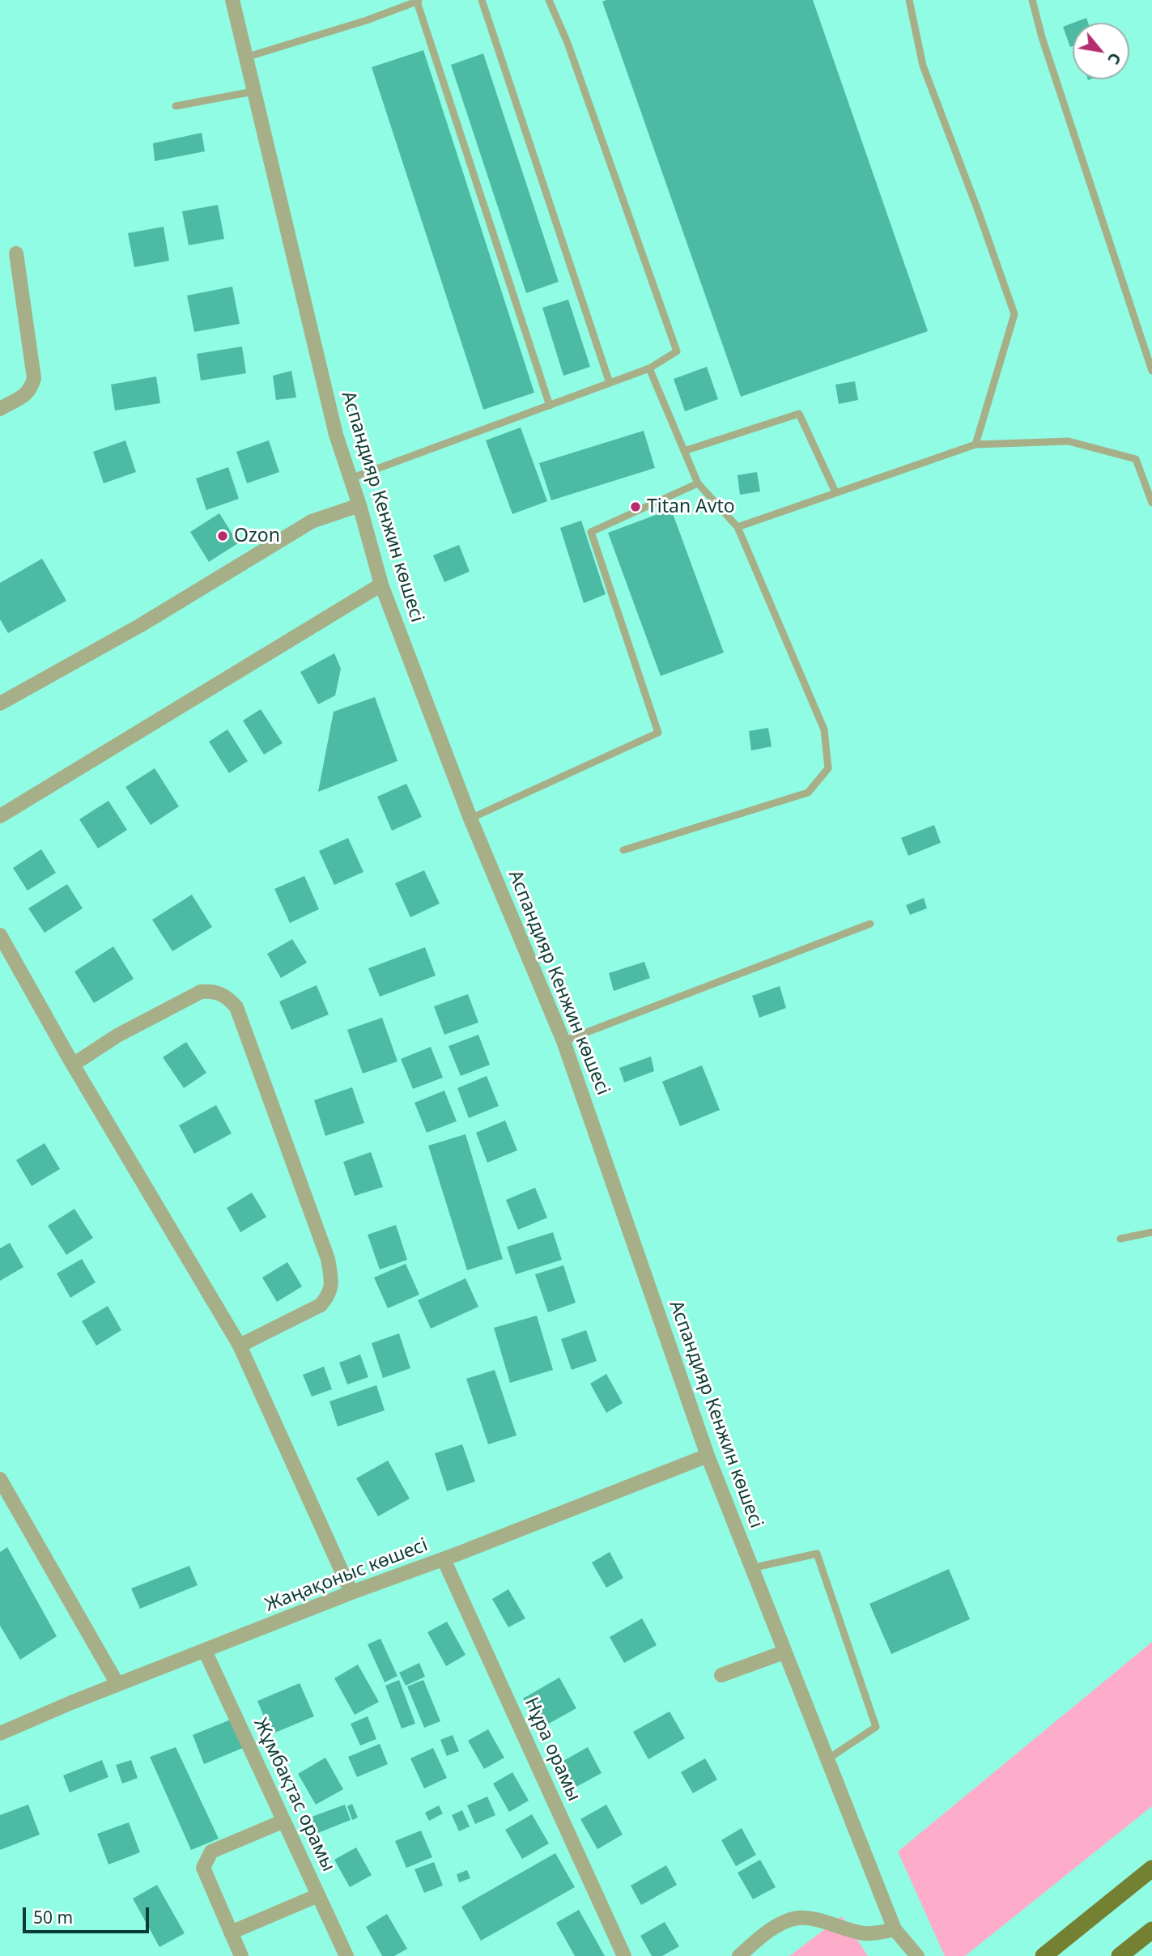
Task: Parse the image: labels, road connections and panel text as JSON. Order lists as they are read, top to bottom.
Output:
{
  "streets": {
    "street": [
      "Аспандияр Кенжин көшесі",
      "Жаңақоныс көшесі",
      "Нұра орамы",
      "Жұмбақтас орамы"
    ]
  },
  "crossings": [
    ["Аспандияр Кенжин көшесі", "Жаңақоныс көшесі"],
    ["Жаңақоныс көшесі", "Нұра орамы"],
    ["Жаңақоныс көшесі", "Жұмбақтас орамы"]
  ],
  "places": ["Titan Avto", "Ozon"],
  "scale_bar": "50 m",
  "north": "bottom right"
}
